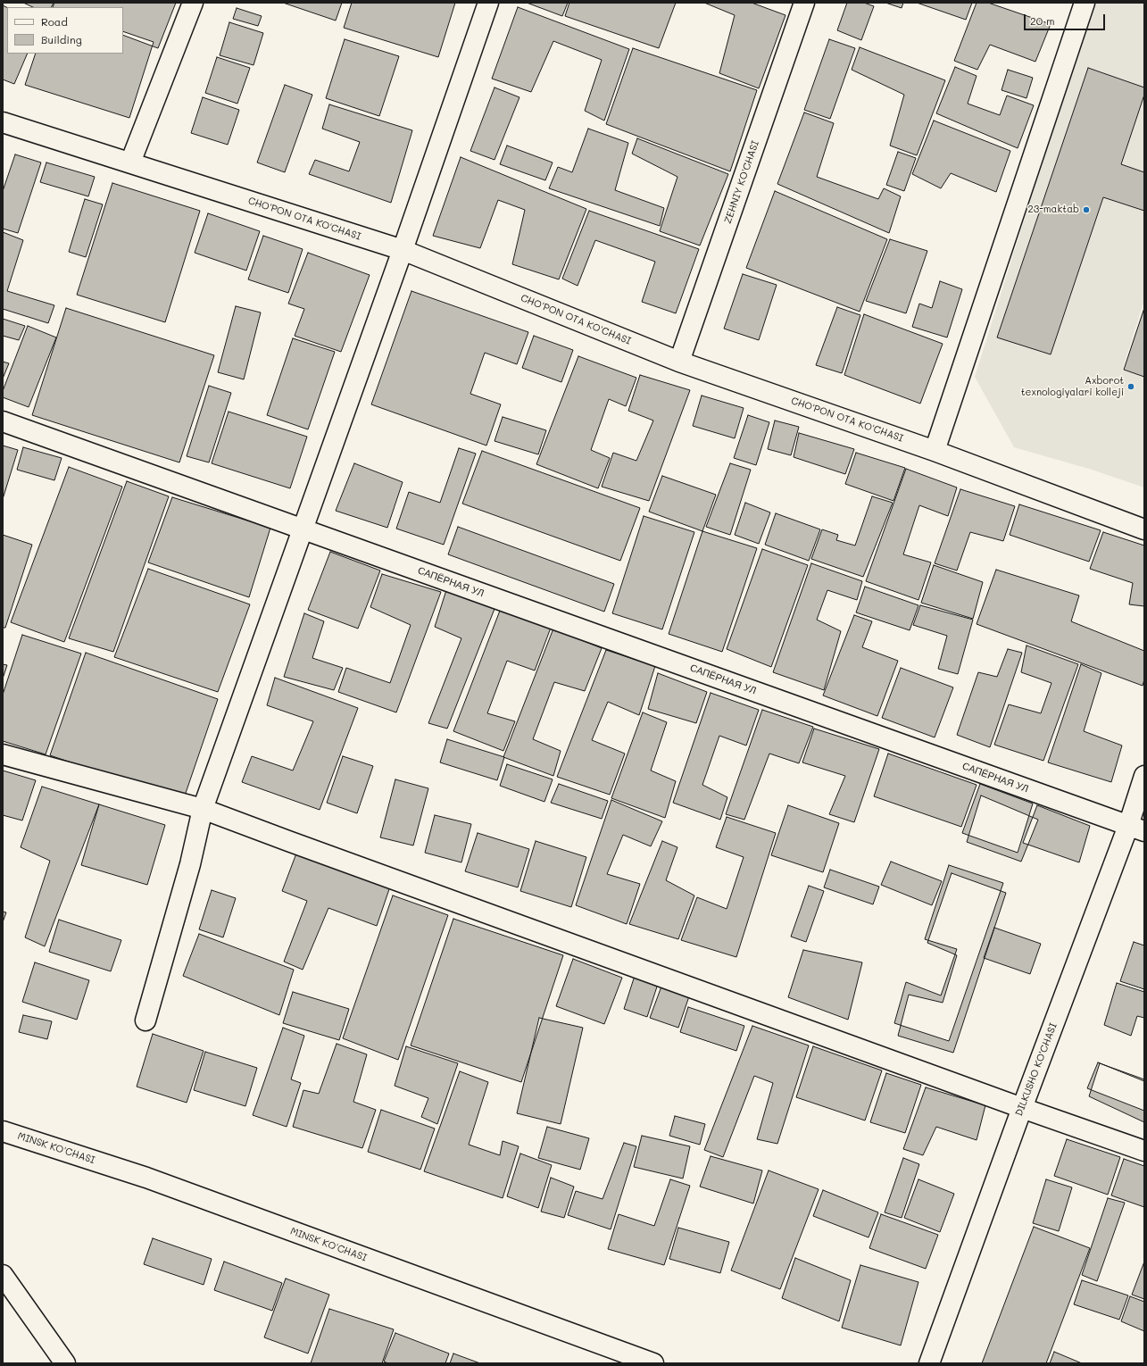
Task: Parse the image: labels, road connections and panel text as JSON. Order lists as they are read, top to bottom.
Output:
{
  "streets": {
    "street": [
      "ZEHNIY KO'CHASI",
      "CHO'PON OTA KO'CHASI",
      "САПЁРНАЯ УЛ",
      "DILKUSHO KO'CHASI",
      "MINSK KO'CHASI"
    ]
  },
  "crossings": [
    ["ZEHNIY KO'CHASI", "CHO'PON OTA KO'CHASI"],
    ["САПЁРНАЯ УЛ", "DILKUSHO KO'CHASI"]
  ],
  "places": ["23-maktab", "Axborot texnologiyalari kolleji"],
  "legend": ["Road", "Building"],
  "scale_bar": "20 m"
}
